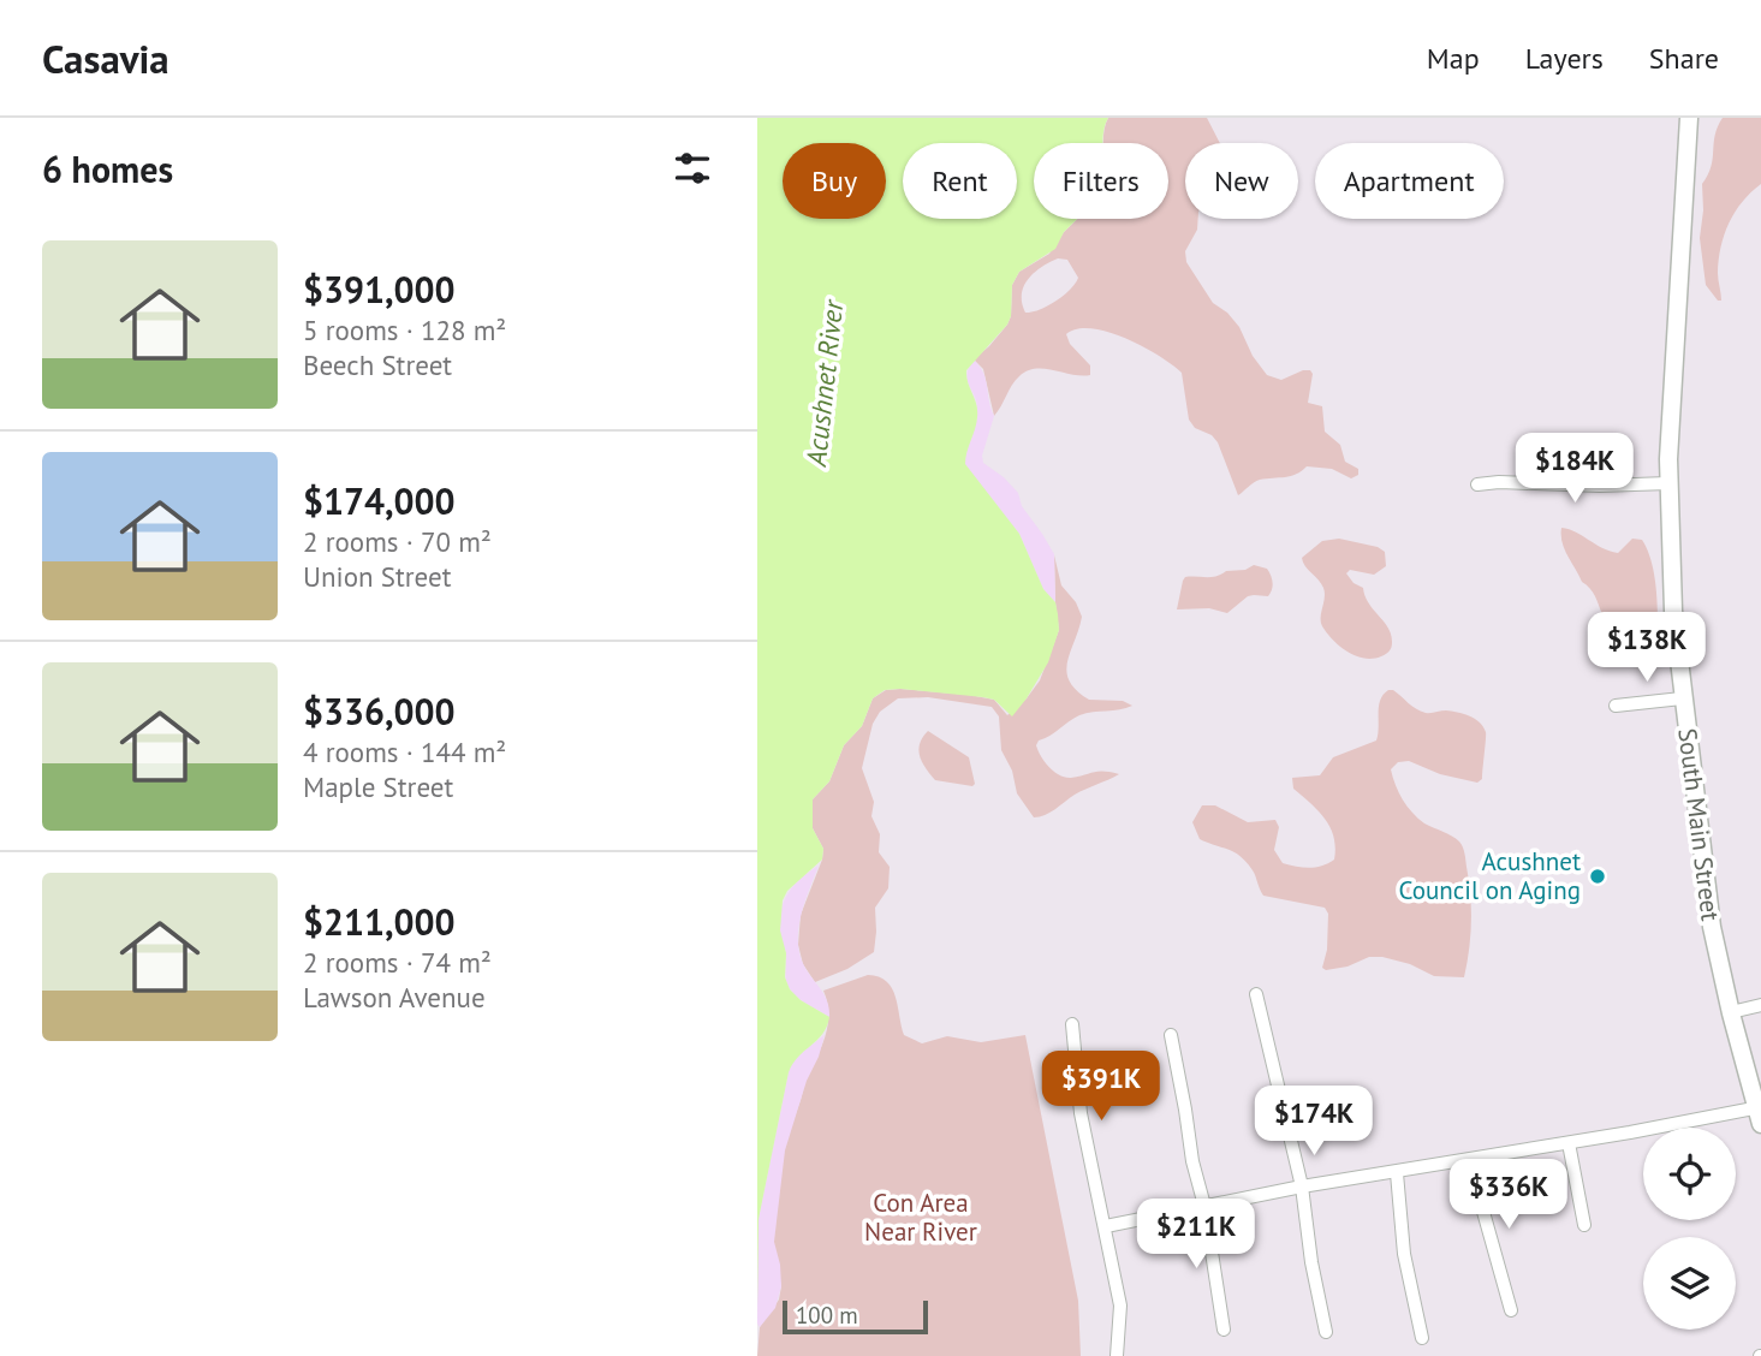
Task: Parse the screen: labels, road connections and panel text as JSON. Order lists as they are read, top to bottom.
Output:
{
  "streets": {
    "main road": ["South Main Street"]
  },
  "water": ["Acushnet River"],
  "parks": ["Con Area Near River"],
  "places": ["Acushnet Council on Aging"],
  "scale_bar": "100 m",
  "page": {
    "header": "Casavia",
    "nav": ["Map", "Layers", "Share"],
    "heading": "6 homes",
    "chip": [
      "Buy",
      "Rent",
      "Filters",
      "New",
      "Apartment"
    ],
    "list": [
      {
        "name": "$391,000",
        "note": "5 rooms · 128 m² · Beech Street"
      },
      {
        "name": "$174,000",
        "note": "2 rooms · 70 m² · Union Street"
      },
      {
        "name": "$336,000",
        "note": "4 rooms · 144 m² · Maple Street"
      },
      {
        "name": "$211,000",
        "note": "2 rooms · 74 m² · Lawson Avenue"
      }
    ],
    "price": [
      "$184K",
      "$138K",
      "$391K",
      "$174K",
      "$336K",
      "$211K"
    ],
    "scale": "100 m"
  }
}
